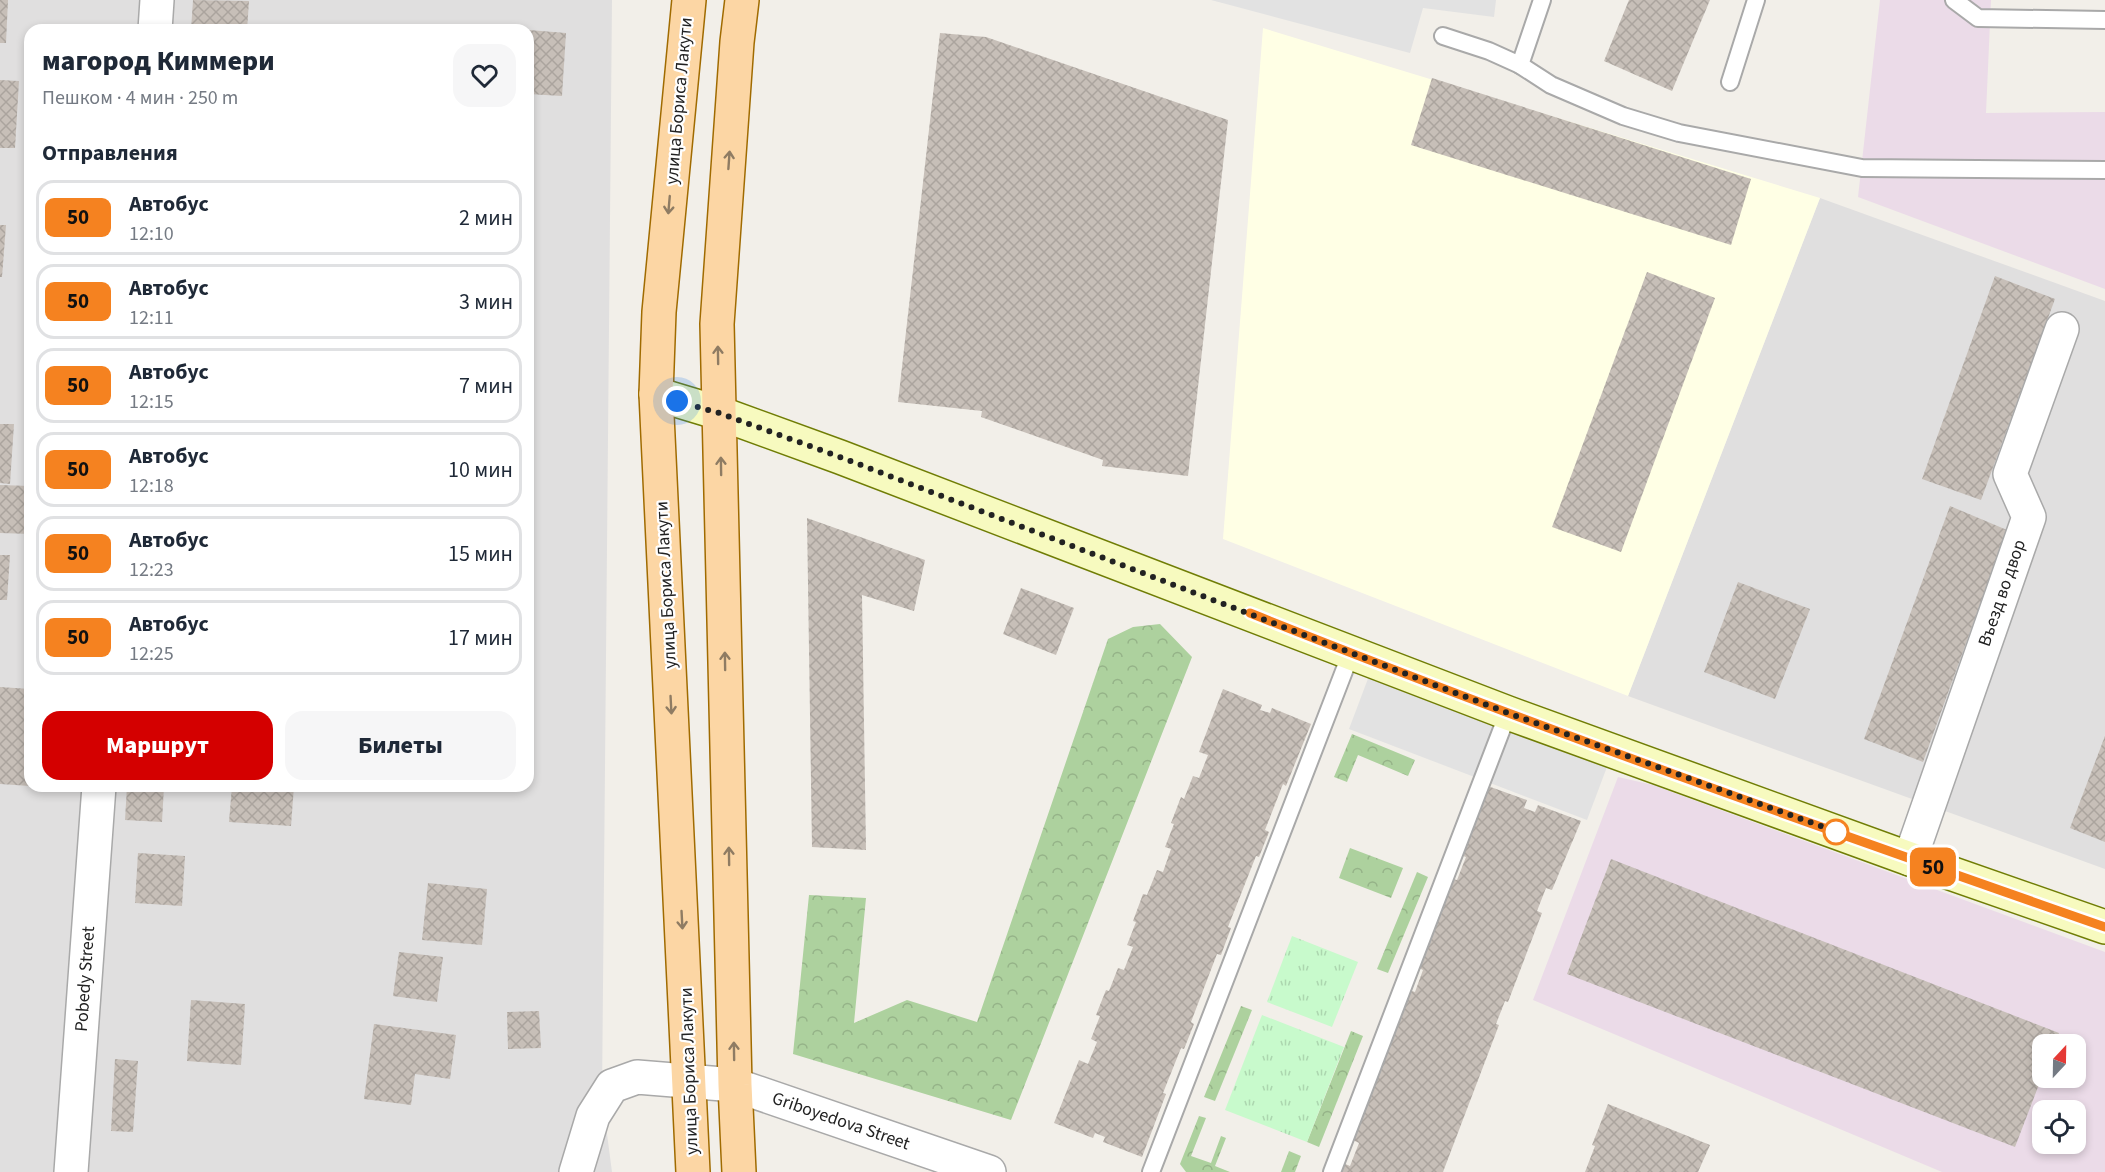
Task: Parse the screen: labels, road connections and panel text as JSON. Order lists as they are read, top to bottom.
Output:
{
  "streets": {
    "main road": ["улица Бориса Лакути"],
    "street": ["Въезд во двор", "Pobedy Street", "Griboyedova Street"]
  },
  "crossings": [
    ["улица Бориса Лакути", "Griboyedova Street"]
  ],
  "lines": ["bus line 50"],
  "north": "top",
  "page": {
    "on_map": "50",
    "heading": [
      ["магород Киммери", "Пешком · 4 мин · 250 m"],
      "Отправления"
    ],
    "list": [
      {
        "mark": "50",
        "name": "Автобус",
        "note": "12:10",
        "value": "2 мин"
      },
      {
        "mark": "50",
        "name": "Автобус",
        "note": "12:11",
        "value": "3 мин"
      },
      {
        "mark": "50",
        "name": "Автобус",
        "note": "12:15",
        "value": "7 мин"
      },
      {
        "mark": "50",
        "name": "Автобус",
        "note": "12:18",
        "value": "10 мин"
      },
      {
        "mark": "50",
        "name": "Автобус",
        "note": "12:23",
        "value": "15 мин"
      },
      {
        "mark": "50",
        "name": "Автобус",
        "note": "12:25",
        "value": "17 мин"
      }
    ],
    "buttons": ["Маршрут", "Билеты"]
  }
}
